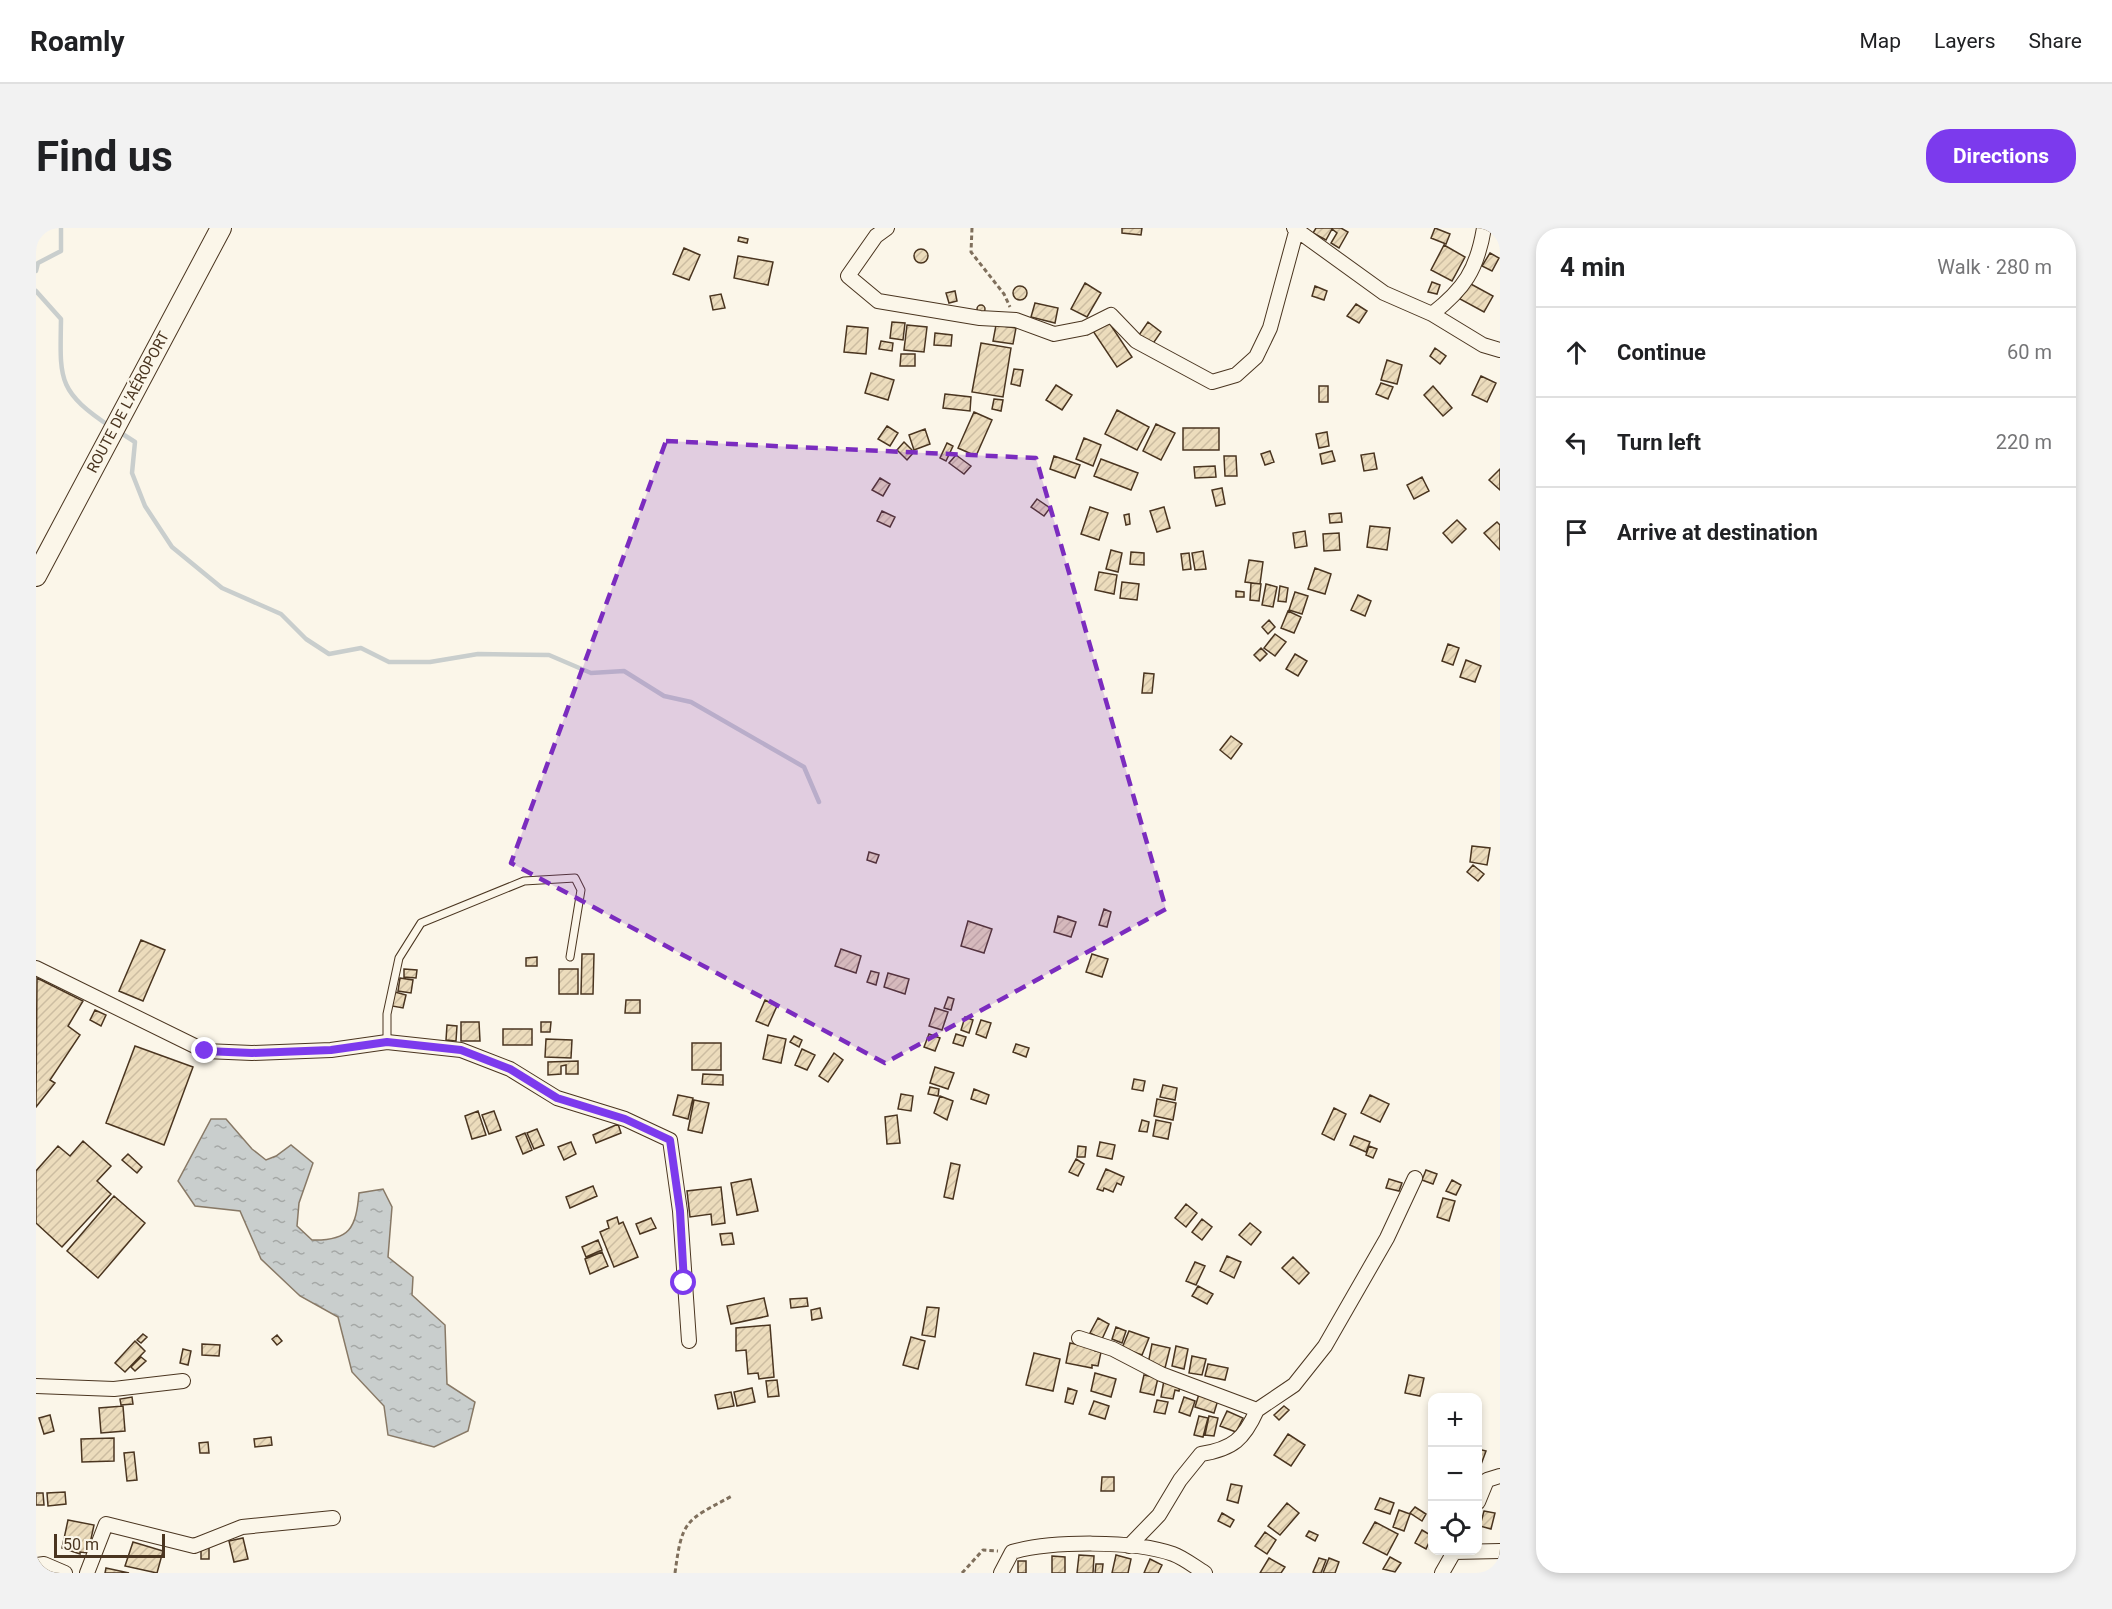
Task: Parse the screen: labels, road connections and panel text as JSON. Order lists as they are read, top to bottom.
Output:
{
  "streets": {
    "main road": ["ROUTE DE L'AÉROPORT"]
  },
  "scale_bar": "50 m",
  "page": {
    "header": "Roamly",
    "nav": ["Map", "Layers", "Share"],
    "buttons": "Directions",
    "title": "Find us",
    "heading": ["4 min", "Walk · 280 m"],
    "list": [
      ["Continue", "60 m"],
      ["Turn left", "220 m"],
      "Arrive at destination"
    ],
    "map_buttons": ["+", "−"],
    "scale": "50 m"
  }
}
